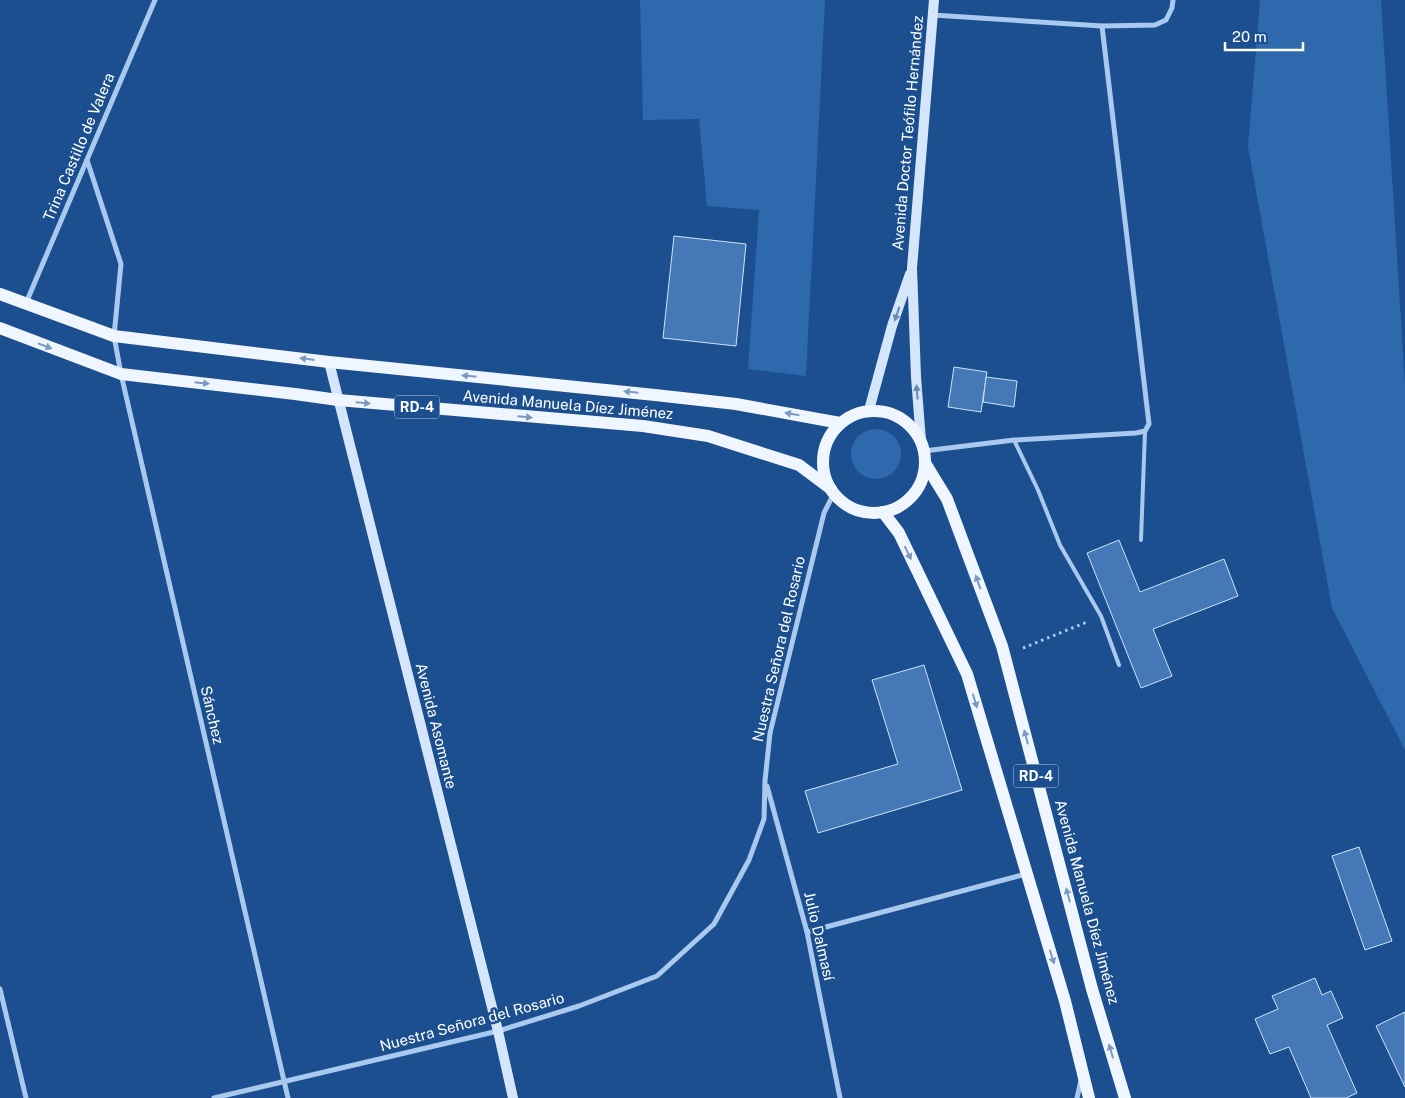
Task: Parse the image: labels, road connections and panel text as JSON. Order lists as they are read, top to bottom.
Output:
{
  "streets": {
    "main road": [
      "Avenida Doctor Teófilo Hernández",
      "Avenida Manuela Díez Jiménez",
      "RD-4",
      "Avenida Asomante"
    ],
    "street": [
      "Trina Castillo de Valera",
      "Nuestra Señora del Rosario",
      "Sánchez",
      "Julio Dalmasí"
    ]
  },
  "crossings": [
    ["Avenida Doctor Teófilo Hernández", "Avenida Manuela Díez Jiménez"],
    ["Avenida Doctor Teófilo Hernández", "RD-4"],
    ["Avenida Doctor Teófilo Hernández", "Nuestra Señora del Rosario"],
    ["Trina Castillo de Valera", "Avenida Manuela Díez Jiménez"],
    ["Trina Castillo de Valera", "Sánchez"],
    ["Avenida Manuela Díez Jiménez", "RD-4"],
    ["Avenida Manuela Díez Jiménez", "Nuestra Señora del Rosario"],
    ["Avenida Manuela Díez Jiménez", "Sánchez"],
    ["Avenida Manuela Díez Jiménez", "Avenida Asomante"],
    ["RD-4", "Nuestra Señora del Rosario"],
    ["Nuestra Señora del Rosario", "Sánchez"],
    ["Nuestra Señora del Rosario", "Avenida Asomante"],
    ["Nuestra Señora del Rosario", "Julio Dalmasí"]
  ],
  "scale_bar": "20 m"
}
